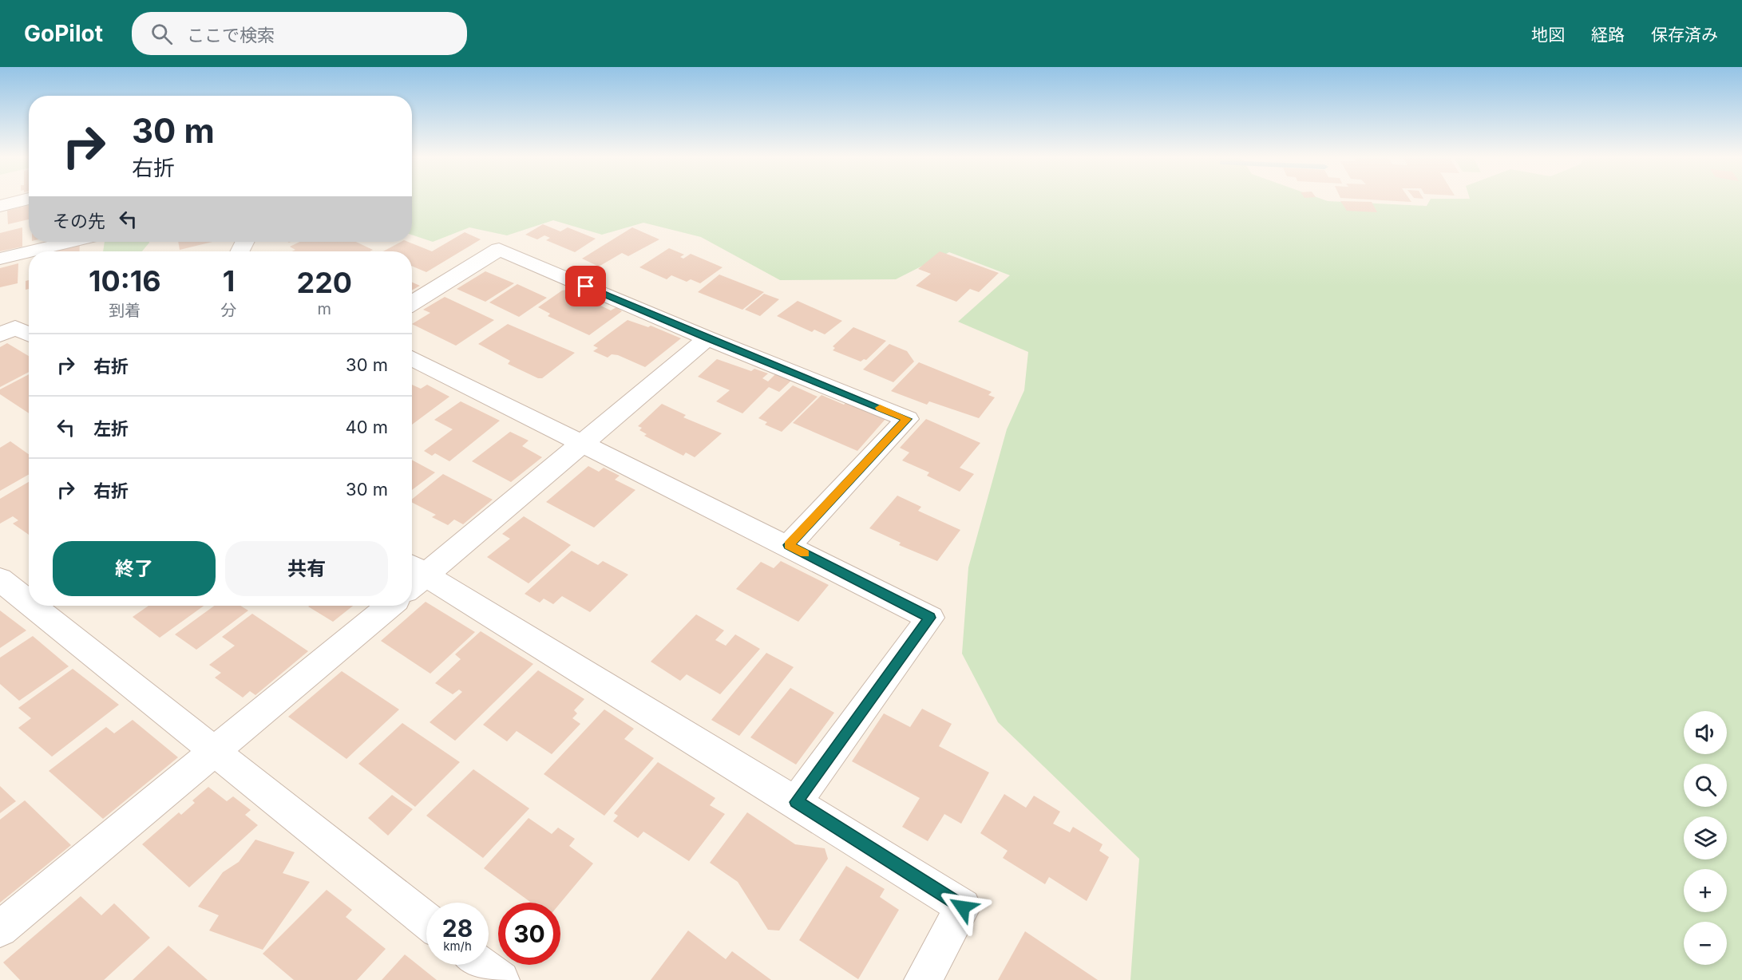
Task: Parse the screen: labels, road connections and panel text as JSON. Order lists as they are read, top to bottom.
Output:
{
  "page": {
    "header": "GoPilot",
    "search": "ここで検索",
    "nav": ["地図", "経路", "保存済み"],
    "turn": ["30 m", "右折"],
    "then": "その先",
    "eta": [
      "10:16",
      "到着",
      "1",
      "分",
      "220",
      "m"
    ],
    "list": [
      {
        "name": "右折",
        "value": "30 m"
      },
      {
        "name": "左折",
        "value": "40 m"
      },
      {
        "name": "右折",
        "value": "30 m"
      }
    ],
    "buttons": ["終了", "共有"],
    "map_buttons": ["+", "−"],
    "speed": "28 km/h",
    "limit": "30"
  }
}
